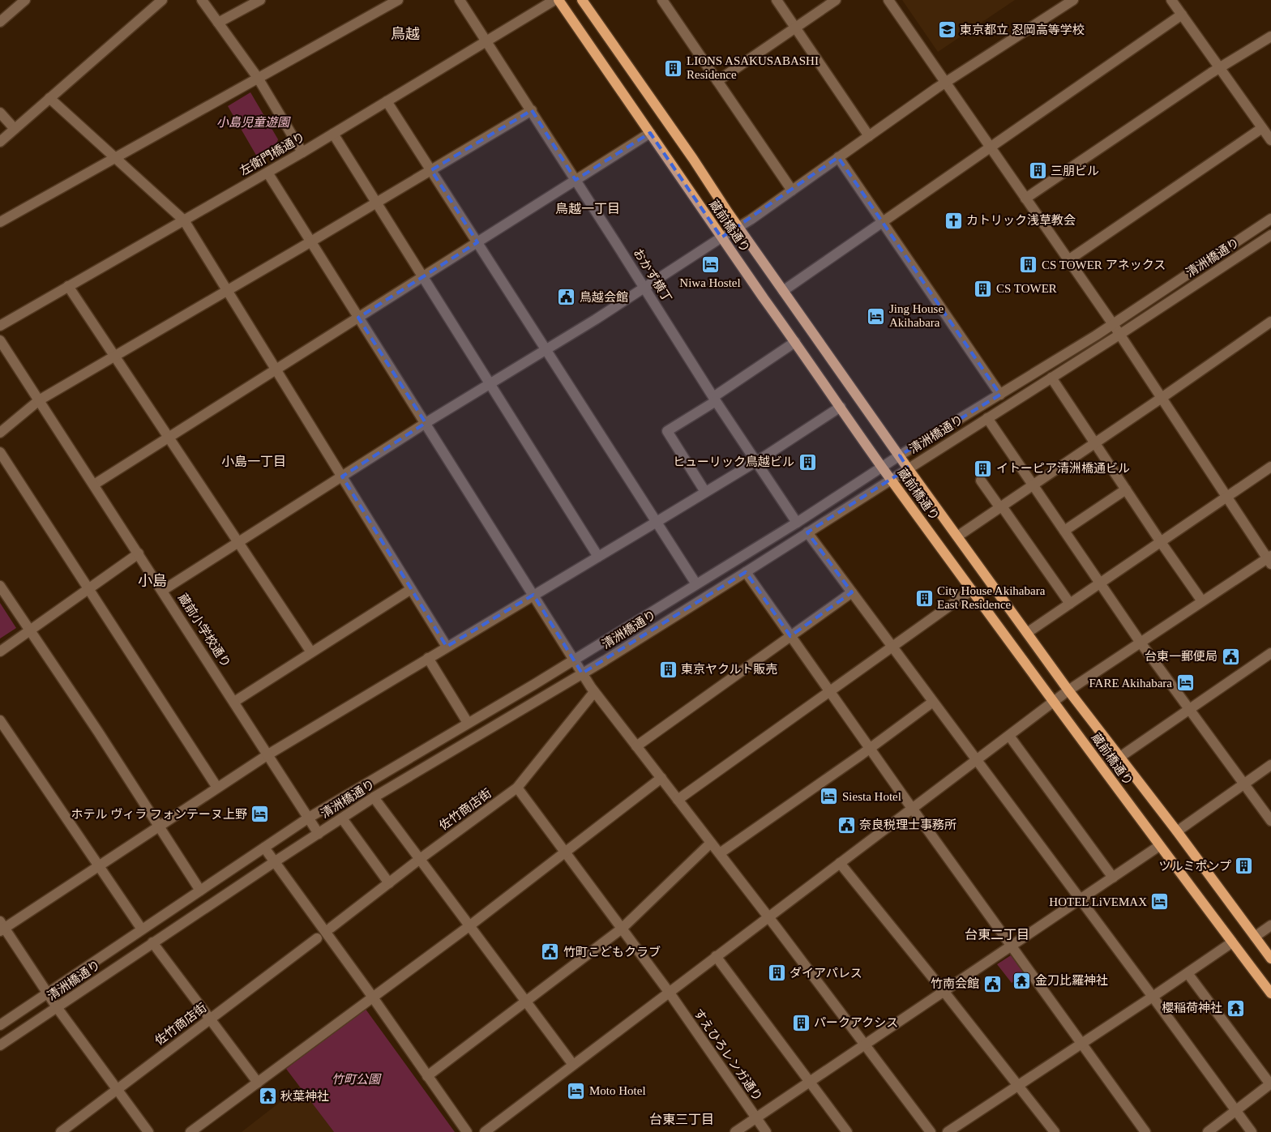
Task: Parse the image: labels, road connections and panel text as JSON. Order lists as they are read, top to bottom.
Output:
{
  "streets": {
    "main road": ["蔵前橋通り"],
    "street": [
      "左衛門橋通り",
      "清洲橋通り",
      "おかず横丁",
      "蔵前小学校通り",
      "佐竹商店街",
      "すえひろレンガ通り"
    ]
  },
  "crossings": [
    ["左衛門橋通り", "おかず横丁"],
    ["蔵前橋通り", "清洲橋通り"],
    ["清洲橋通り", "おかず横丁"],
    ["清洲橋通り", "蔵前小学校通り"],
    ["佐竹商店街", "すえひろレンガ通り"]
  ],
  "districts": [
    "鳥越",
    "鳥越一丁目",
    "小島一丁目",
    "小島",
    "台東二丁目",
    "台東三丁目"
  ],
  "parks": ["小島児童遊園", "竹町公園"],
  "places": {
    "school or university": ["東京都立 忍岡高等学校"],
    "building": [
      "LIONS ASAKUSABASHI Residence",
      "三朋ビル",
      "CS TOWER アネックス",
      "CS TOWER",
      "ヒューリック鳥越ビル",
      "イトーピア清洲橋通ビル",
      "City House Akihabara East Residence",
      "東京ヤクルト販売",
      "ツルミポンプ",
      "ダイアパレス",
      "パークアクシス"
    ],
    "church": ["カトリック浅草教会"],
    "hotel": [
      "Niwa Hostel",
      "Jing House Akihabara",
      "FARE Akihabara",
      "Siesta Hotel",
      "ホテル ヴィラ フォンテーヌ上野",
      "HOTEL LiVEMAX",
      "Moto Hotel"
    ],
    "public building": [
      "鳥越会館",
      "台東一郵便局",
      "奈良税理士事務所",
      "竹町こどもクラブ",
      "竹南会館"
    ],
    "temple": ["金刀比羅神社", "櫻稲荷神社", "秋葉神社"]
  }
}
